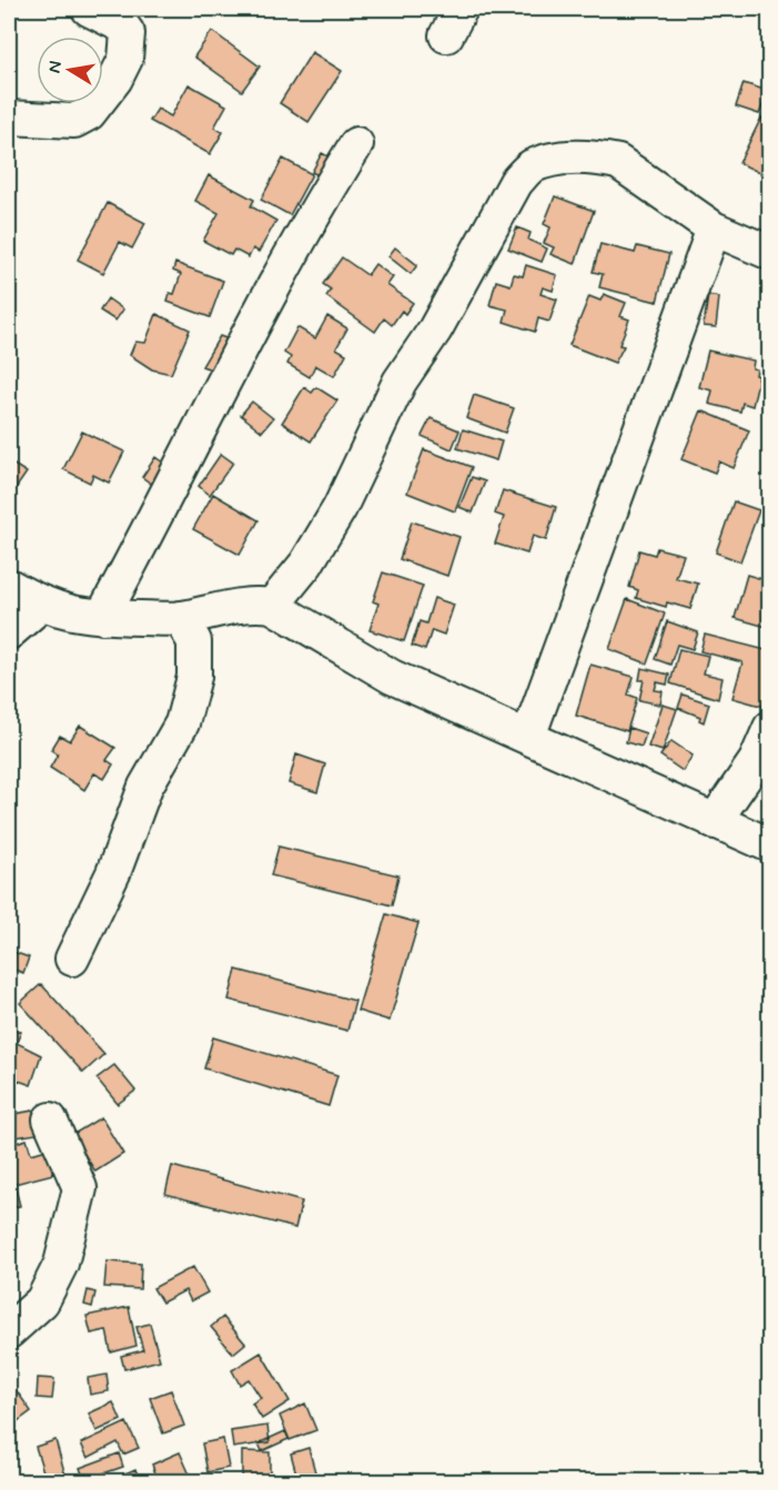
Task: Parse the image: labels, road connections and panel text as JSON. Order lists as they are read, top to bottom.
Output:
{
  "north": "left"
}
